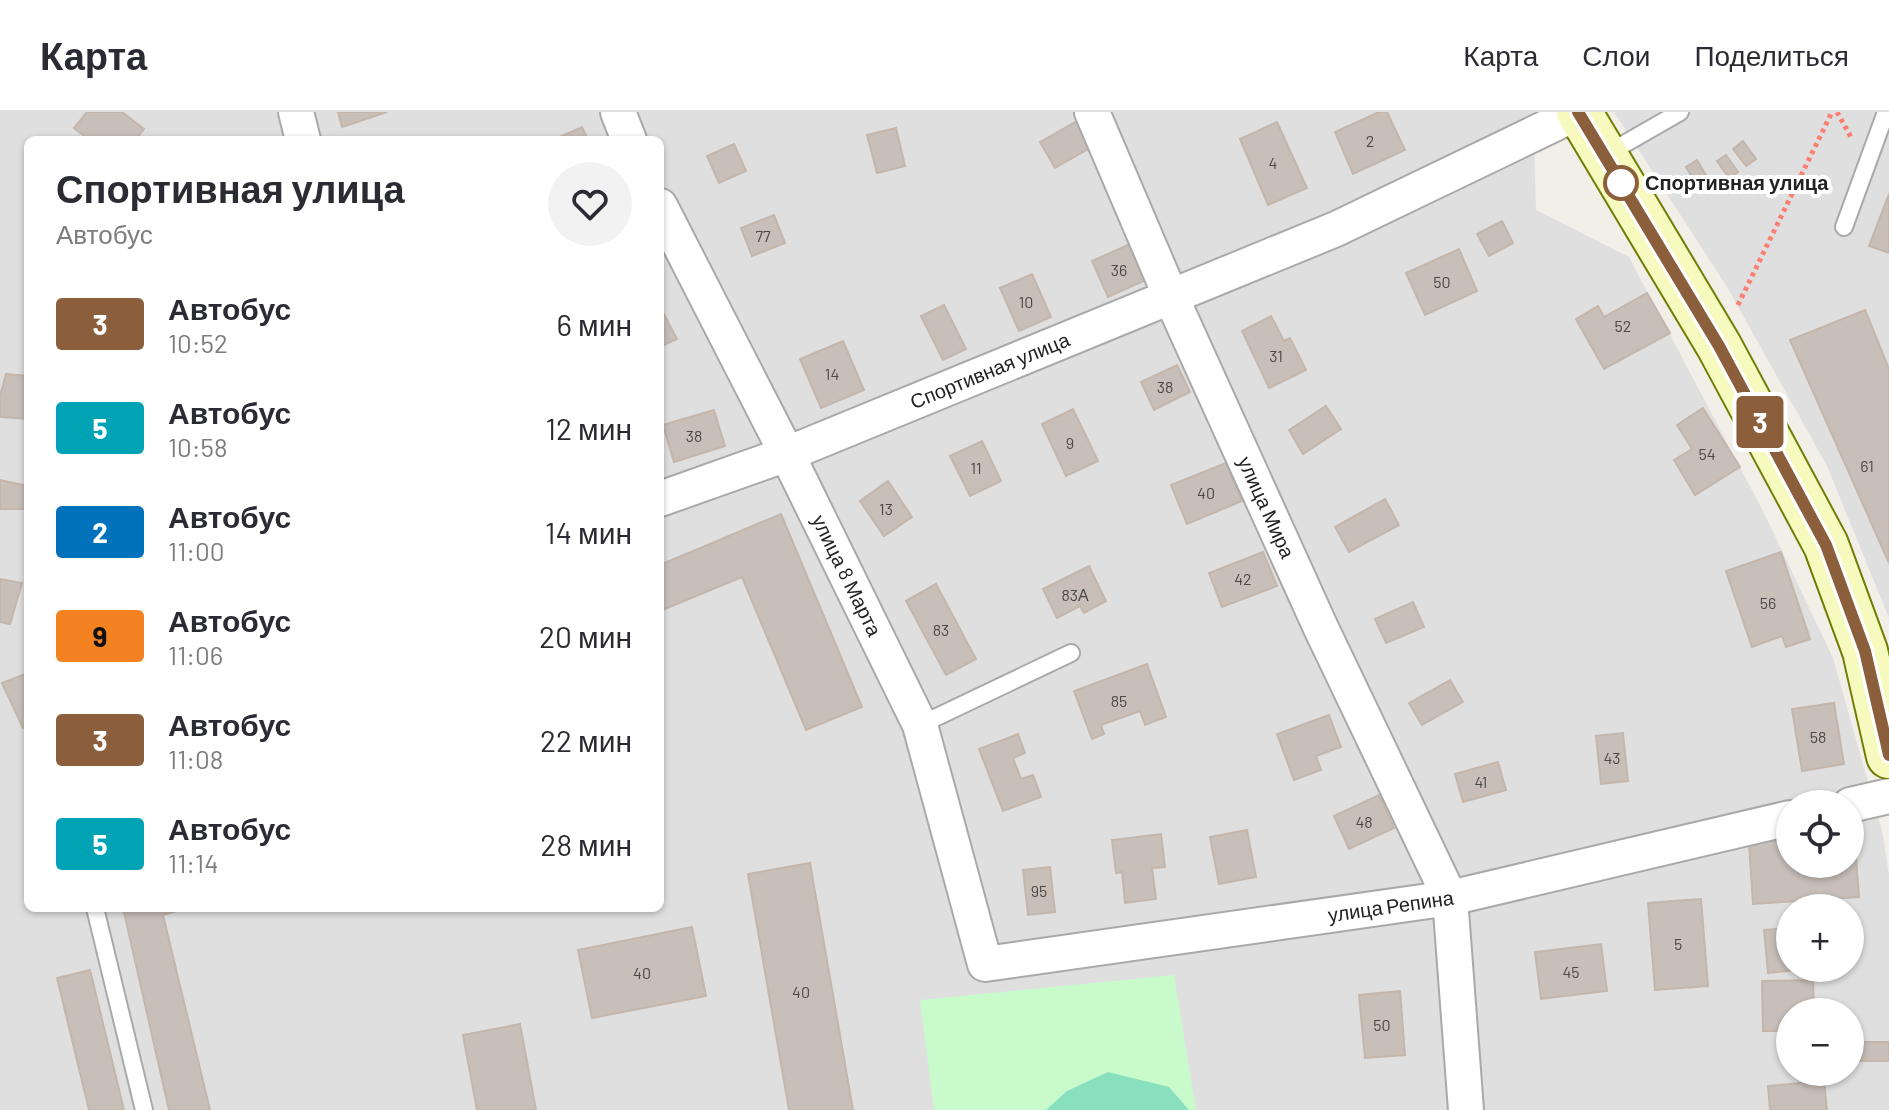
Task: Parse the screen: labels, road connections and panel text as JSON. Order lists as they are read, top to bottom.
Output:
{
  "streets": {
    "street": [
      "Спортивная улица",
      "улица Мира",
      "улица 8 Марта",
      "улица Репина"
    ]
  },
  "crossings": [
    ["Спортивная улица", "улица Мира"],
    ["Спортивная улица", "улица 8 Марта"],
    ["улица Мира", "улица Репина"],
    ["улица 8 Марта", "улица Репина"]
  ],
  "places": ["Спортивная улица"],
  "lines": ["bus line 3"],
  "house_numbers": [
    "2",
    "4",
    "77",
    "36",
    "50",
    "10",
    "52",
    "31",
    "14",
    "38",
    "38",
    "9",
    "54",
    "61",
    "11",
    "40",
    "13",
    "42",
    "83А",
    "56",
    "83",
    "85",
    "58",
    "43",
    "41",
    "48",
    "95",
    "5",
    "45",
    "40",
    "40",
    "50"
  ],
  "page": {
    "header": "Карта",
    "nav": ["Карта", "Слои", "Поделиться"],
    "on_map": "3",
    "heading": ["Спортивная улица", "Автобус"],
    "list": [
      {
        "mark": "3",
        "name": "Автобус",
        "note": "10:52",
        "value": "6 мин"
      },
      {
        "mark": "5",
        "name": "Автобус",
        "note": "10:58",
        "value": "12 мин"
      },
      {
        "mark": "2",
        "name": "Автобус",
        "note": "11:00",
        "value": "14 мин"
      },
      {
        "mark": "9",
        "name": "Автобус",
        "note": "11:06",
        "value": "20 мин"
      },
      {
        "mark": "3",
        "name": "Автобус",
        "note": "11:08",
        "value": "22 мин"
      },
      {
        "mark": "5",
        "name": "Автобус",
        "note": "11:14",
        "value": "28 мин"
      }
    ],
    "map_buttons": ["+", "−"]
  }
}
